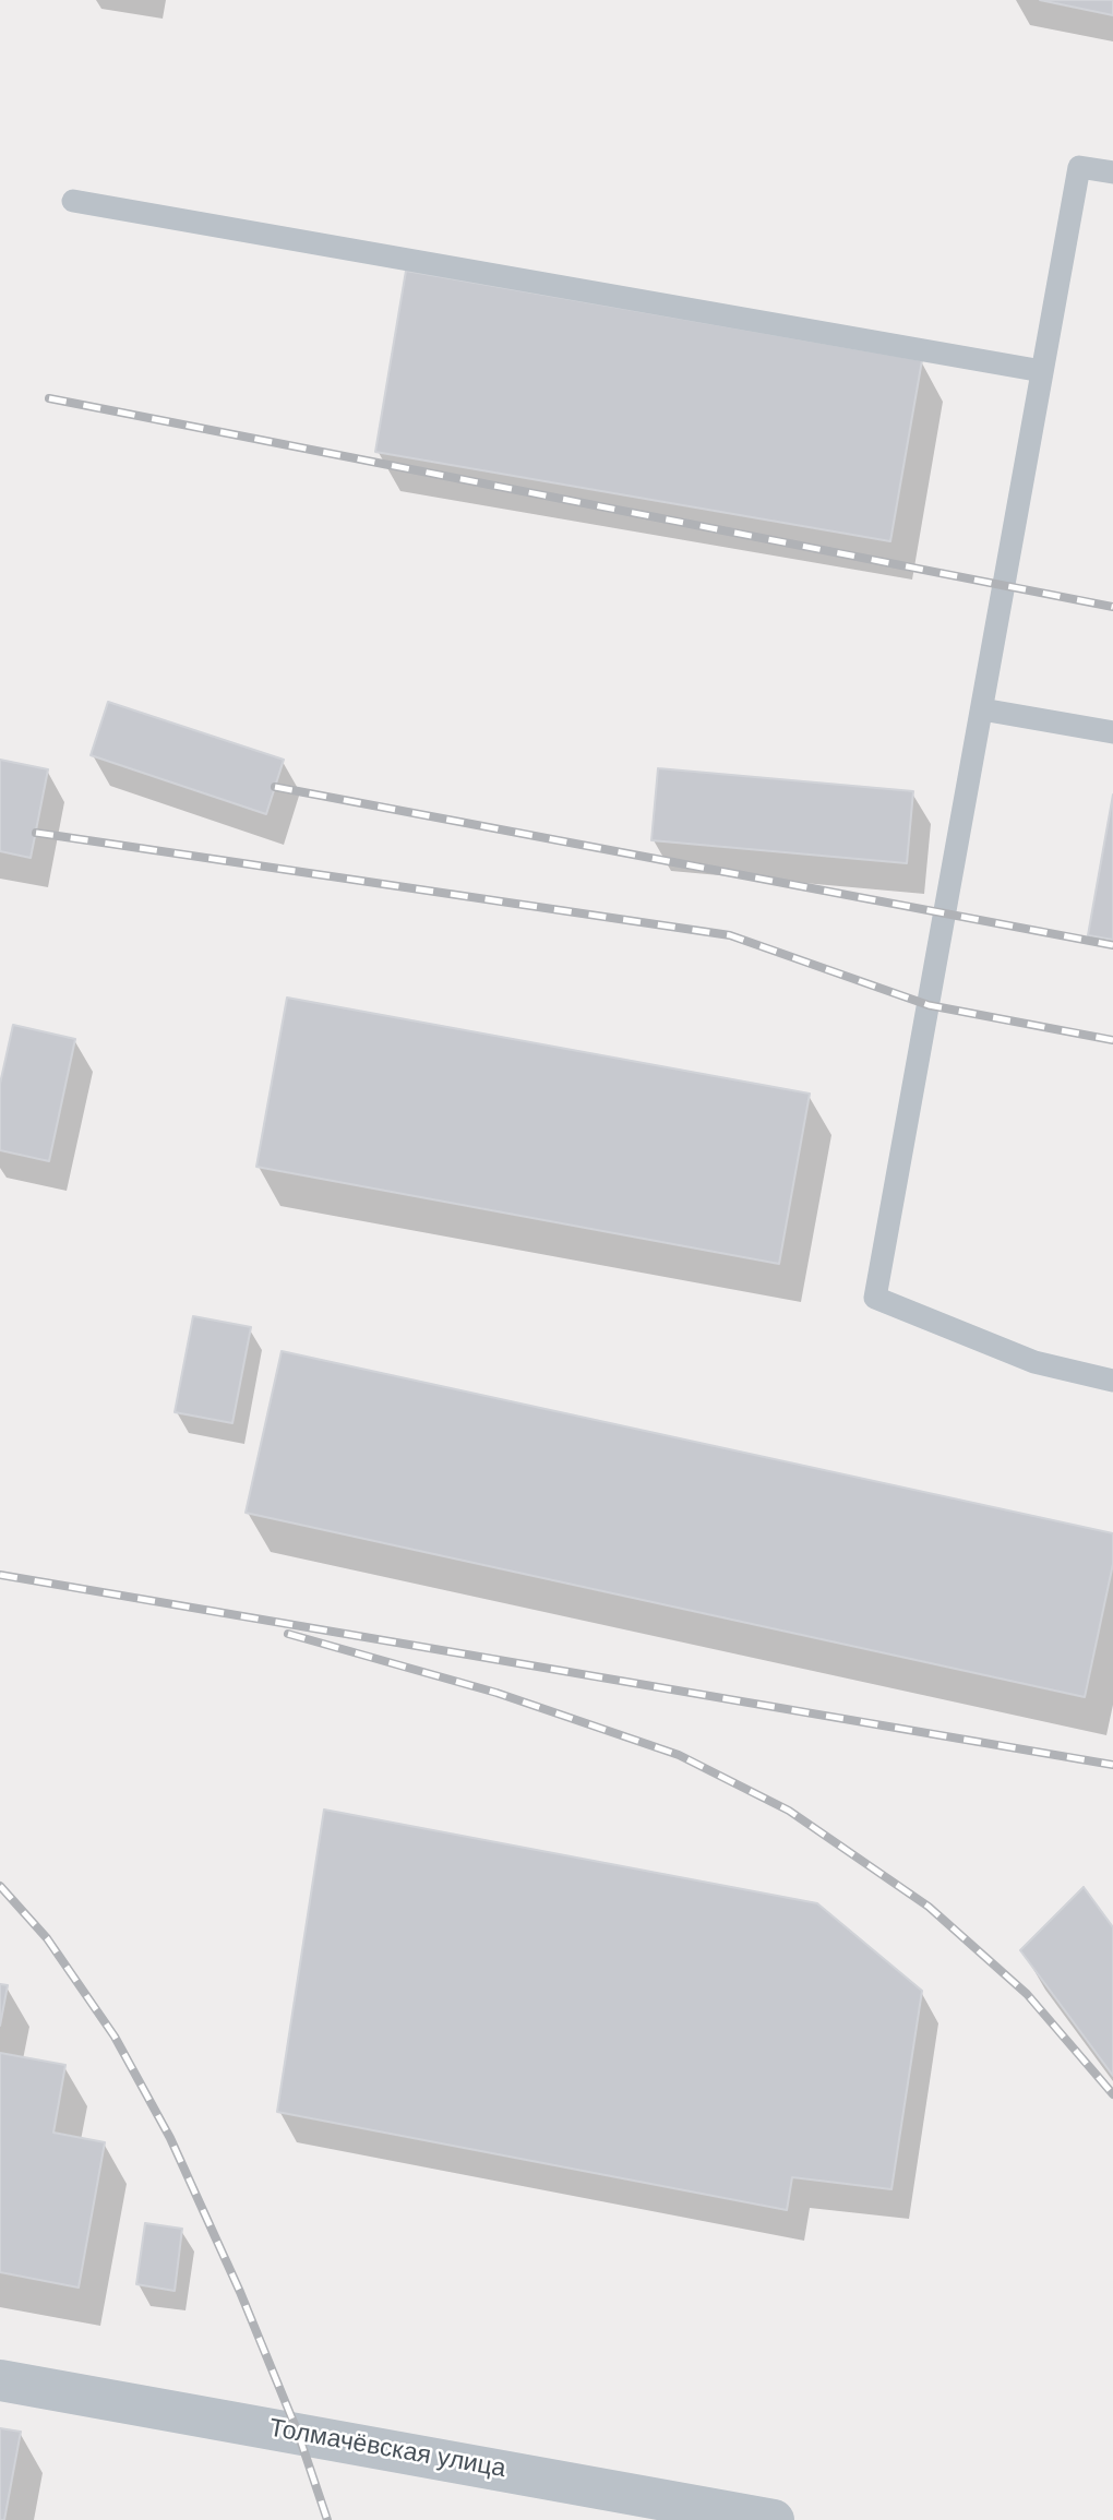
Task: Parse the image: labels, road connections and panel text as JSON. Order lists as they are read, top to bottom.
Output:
{
  "streets": {
    "street": ["Толмачёвская улица"]
  }
}
